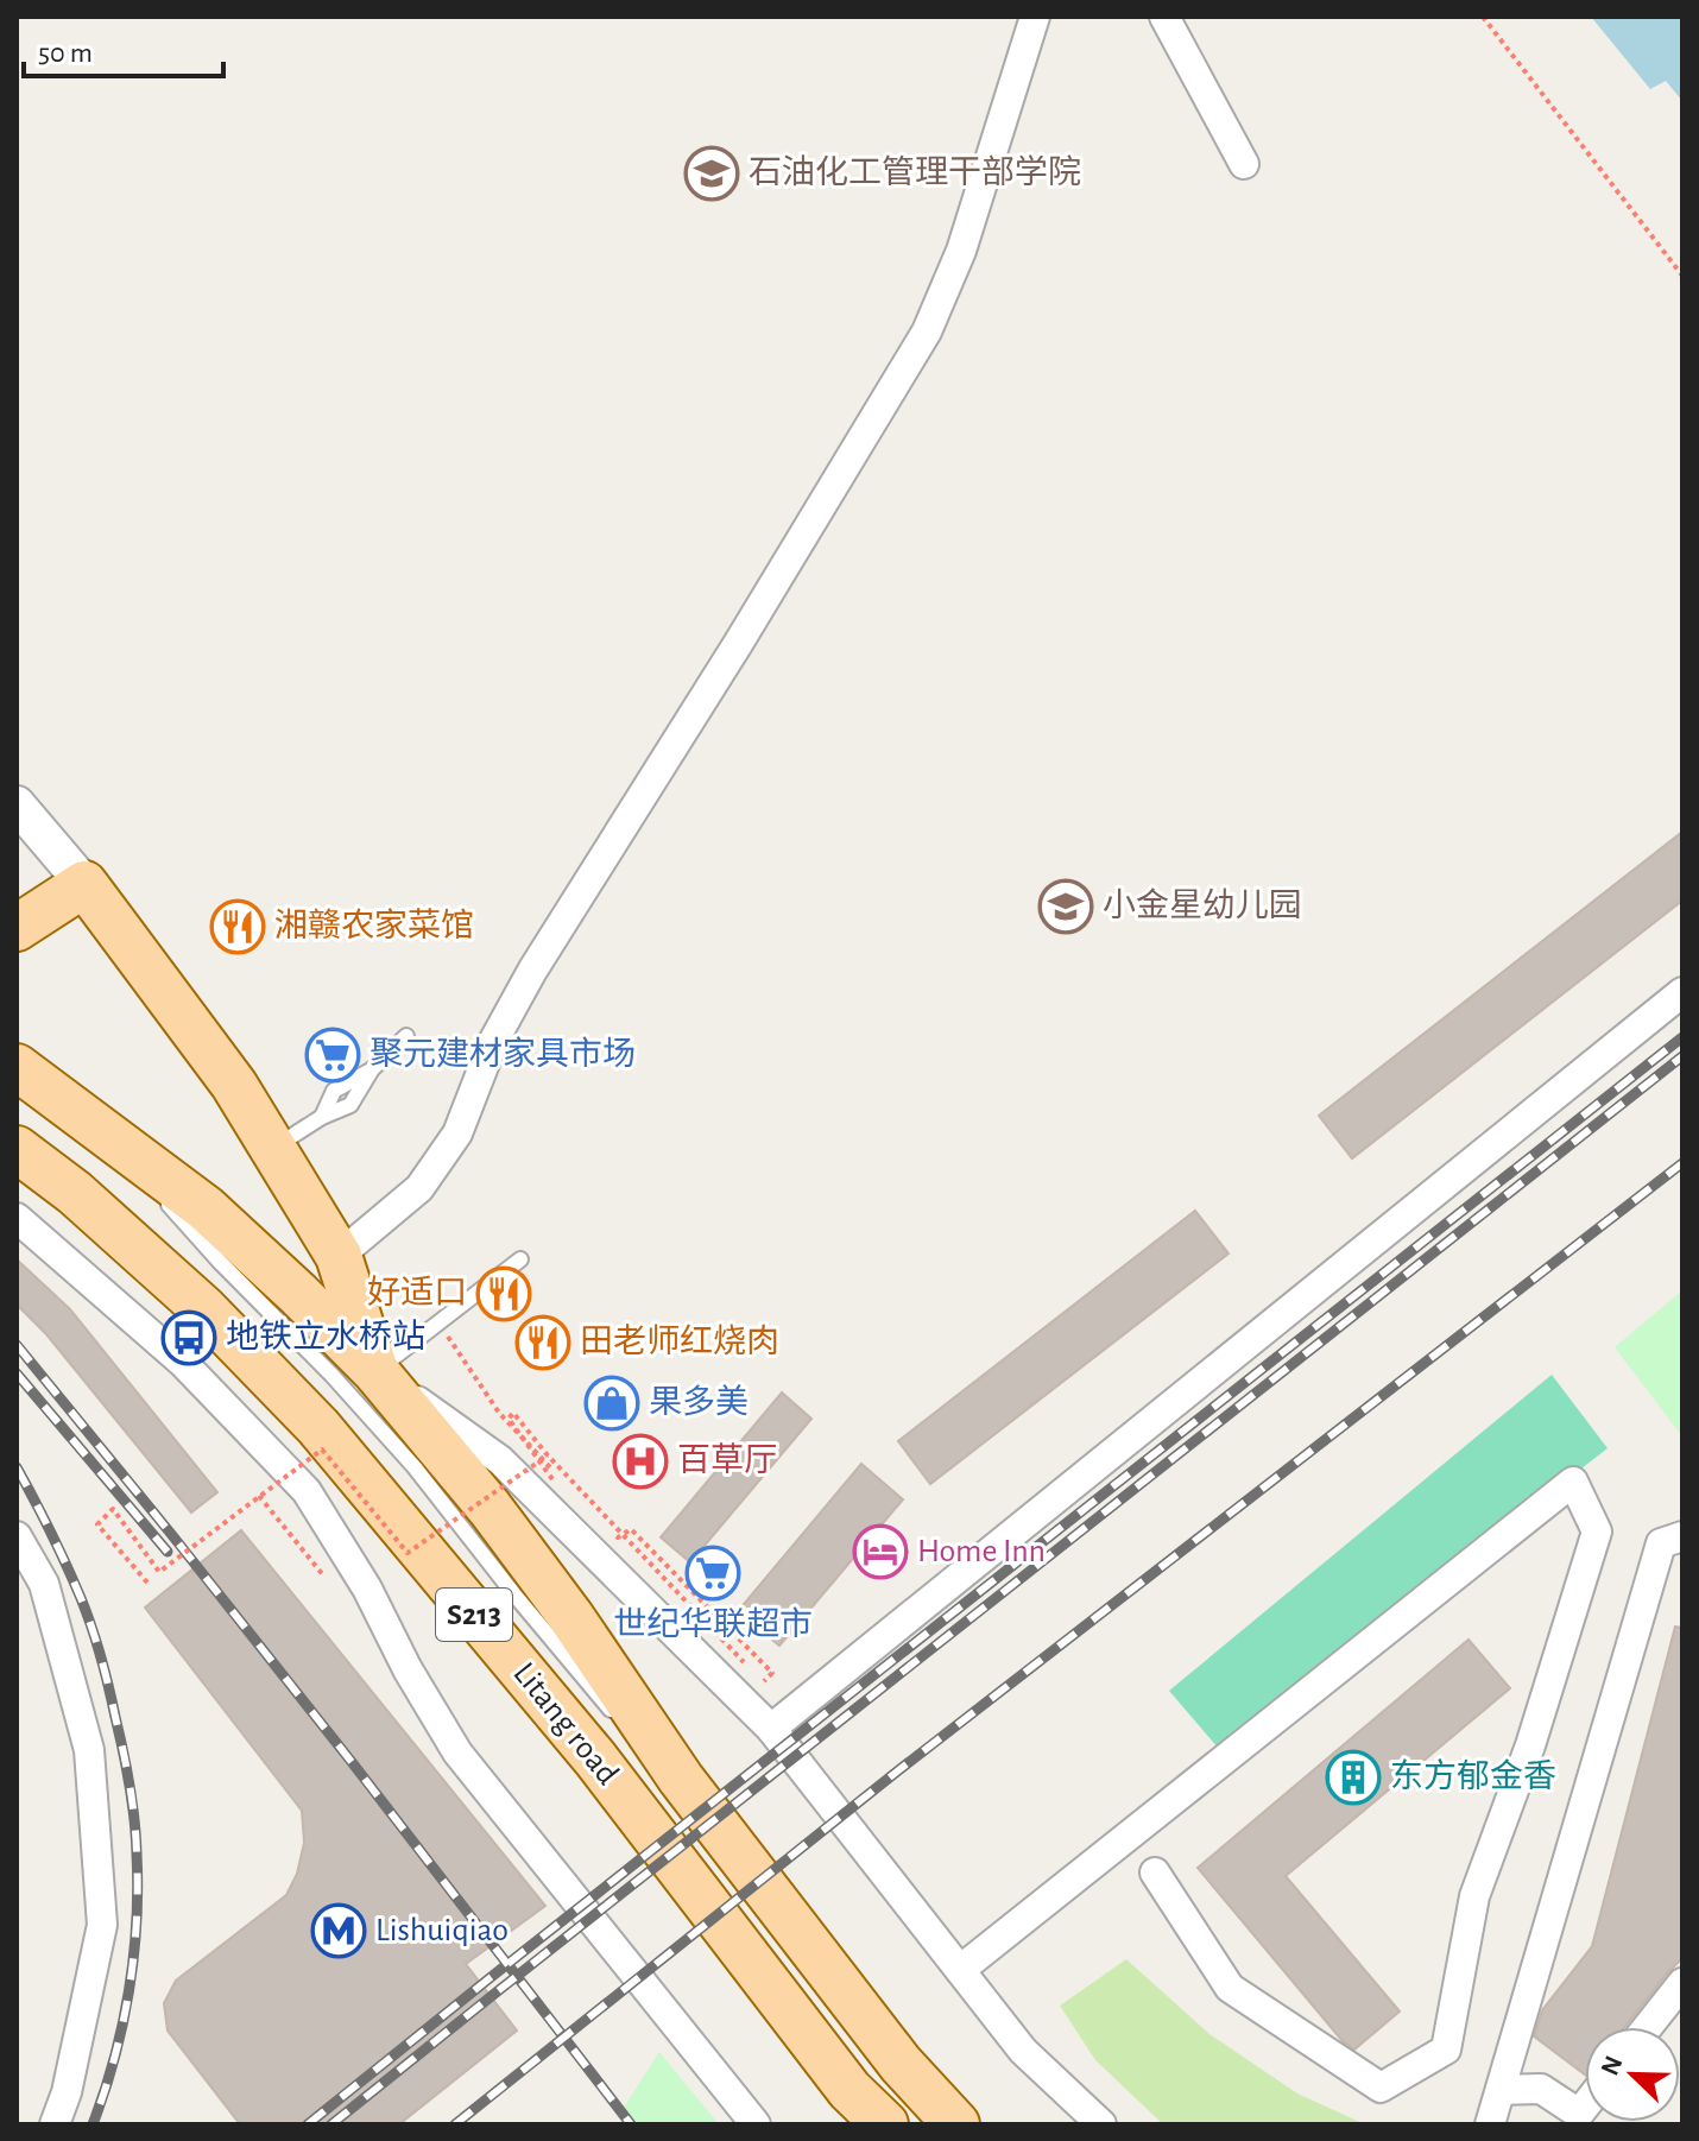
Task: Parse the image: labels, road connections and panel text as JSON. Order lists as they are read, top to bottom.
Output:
{
  "streets": {
    "main road": ["S213", "Litang road"]
  },
  "places": {
    "school or university": ["石油化工管理干部学院", "小金星幼儿园"],
    "restaurant": ["湘赣农家菜馆", "好适口", "田老师红烧肉"],
    "supermarket": ["聚元建材家具市场", "世纪华联超市"],
    "bus stop": ["地铁立水桥站"],
    "shop": ["果多美"],
    "hospital": ["百草厅"],
    "hotel": ["Home Inn"],
    "building": ["东方郁金香"],
    "metro station": ["Lishuiqiao"]
  },
  "scale_bar": "50 m",
  "north": "top left"
}
